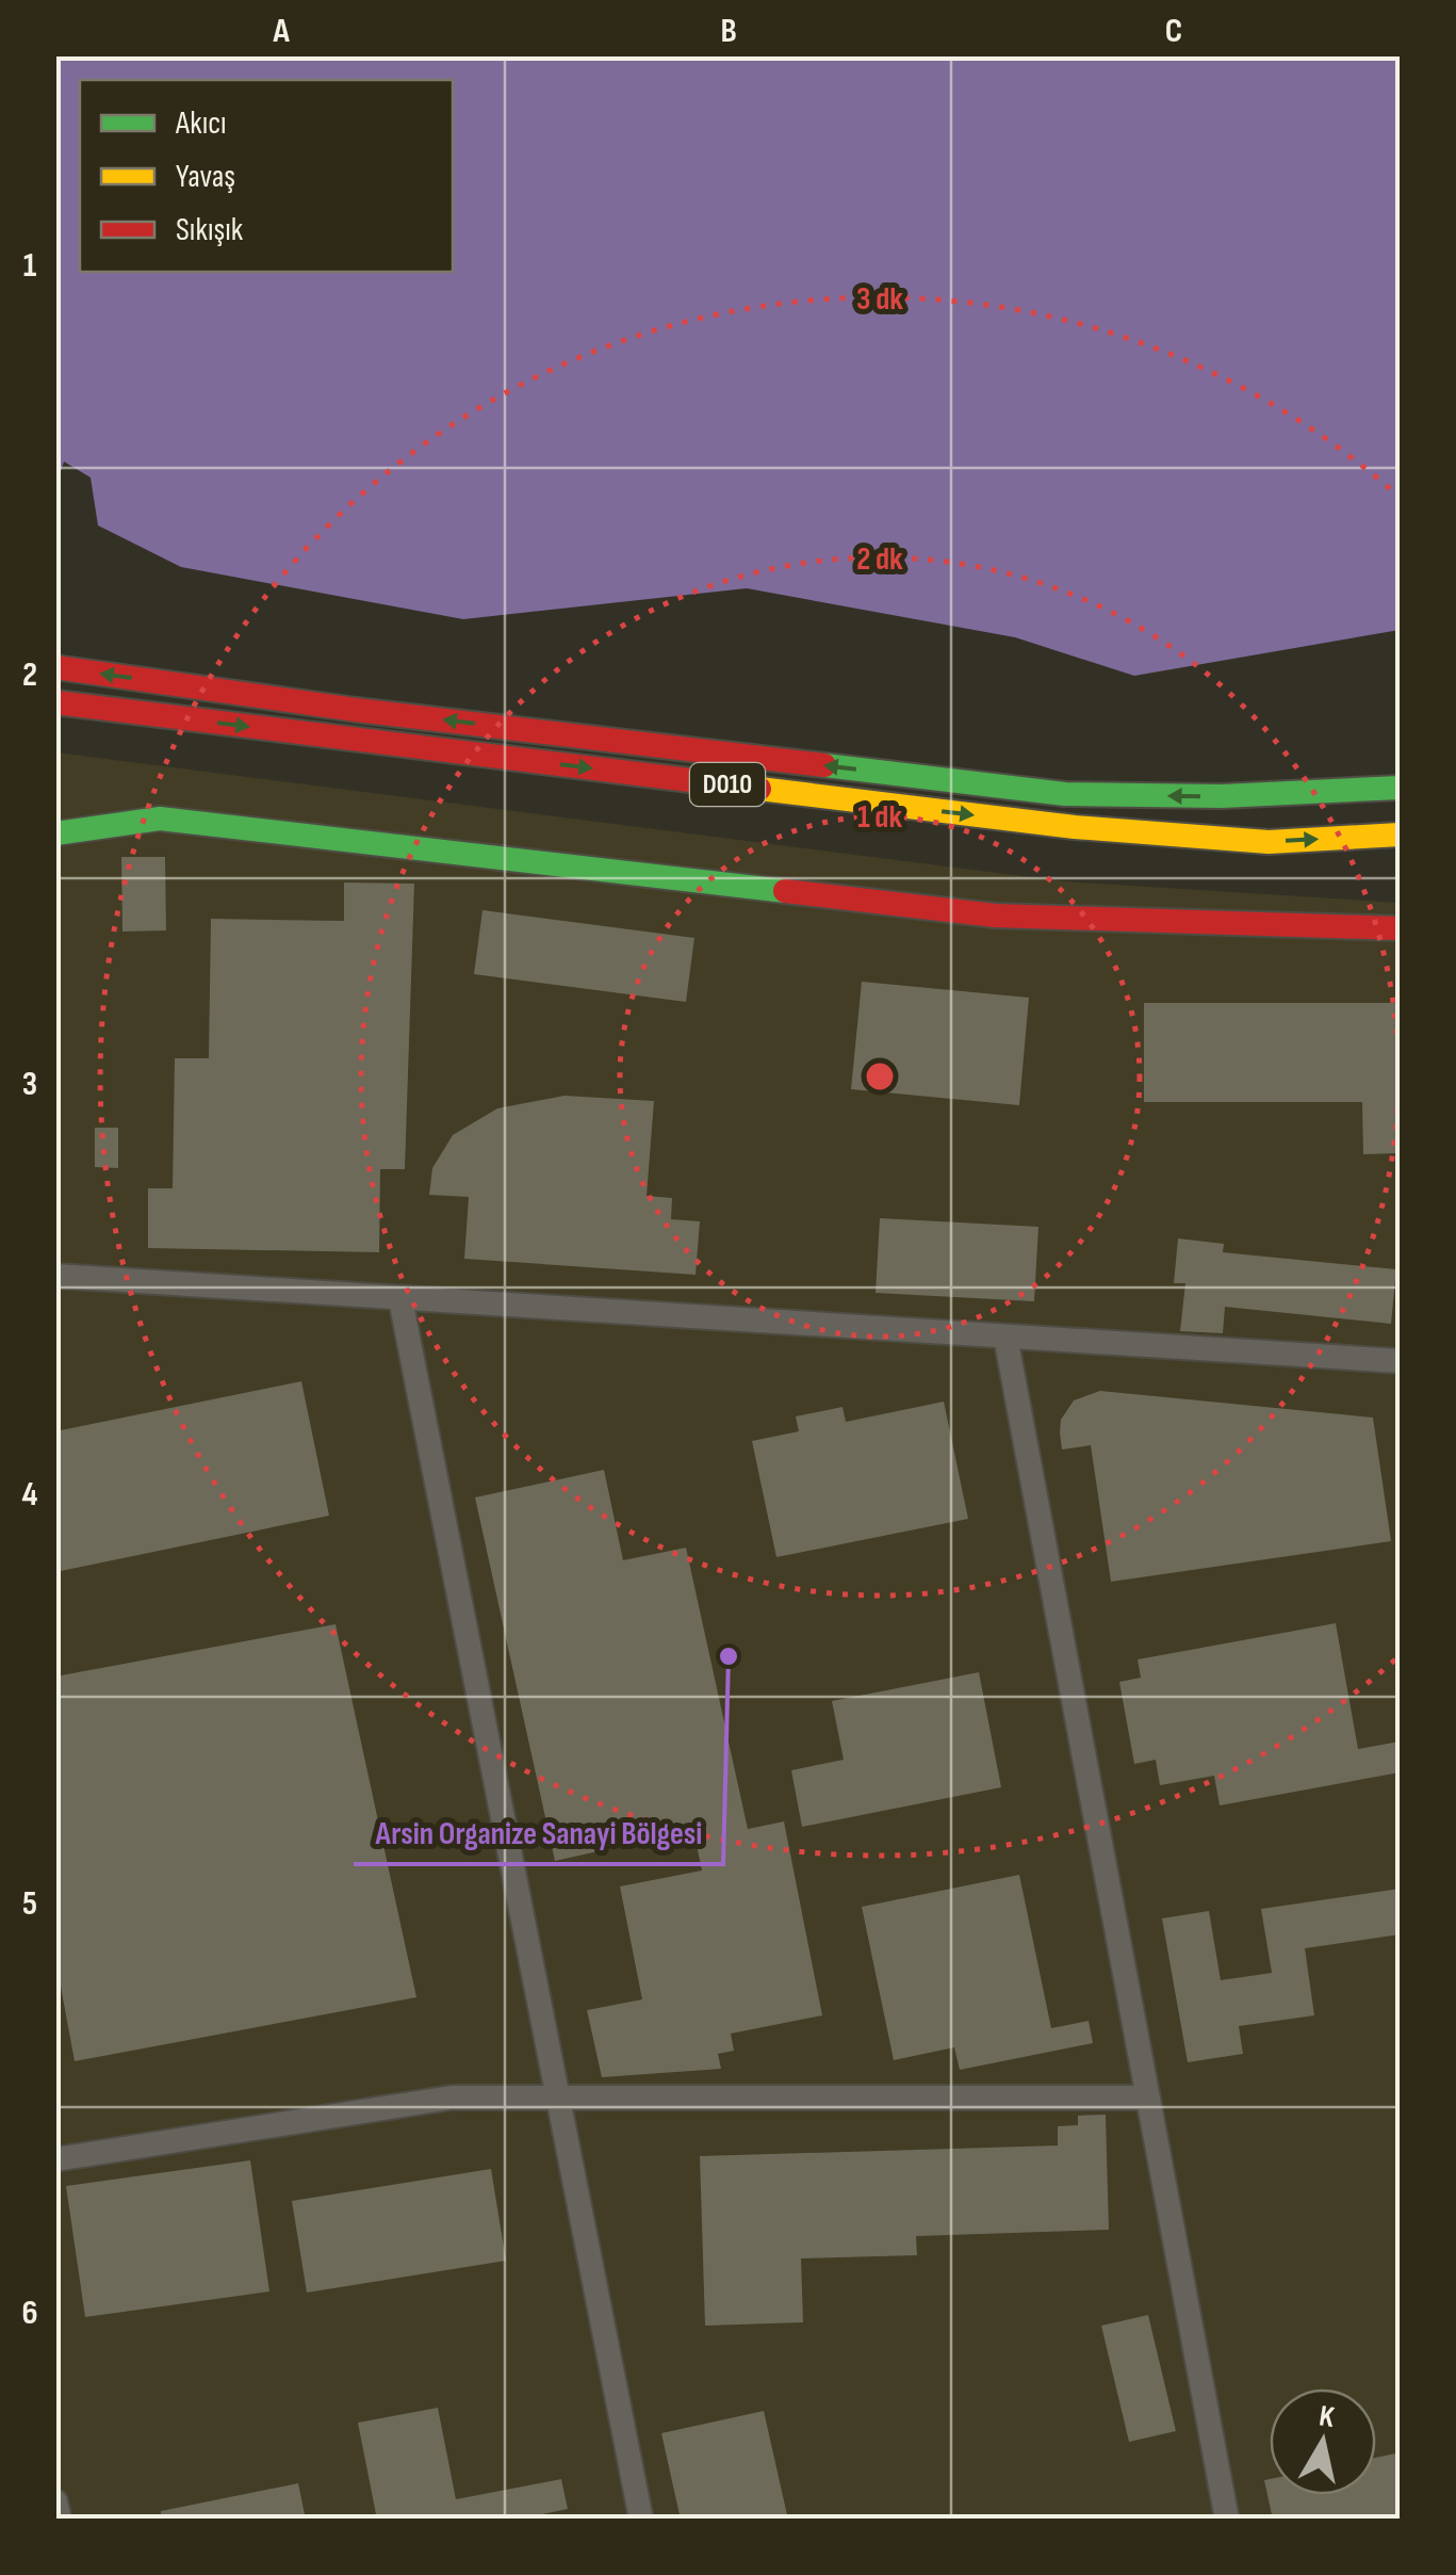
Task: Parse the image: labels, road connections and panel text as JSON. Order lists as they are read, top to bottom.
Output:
{
  "streets": {
    "main road": ["D010"]
  },
  "places": ["Arsin Organize Sanayi Bölgesi"],
  "legend": ["Akıcı", "Yavaş", "Sıkışık"],
  "north": "top",
  "grid": {
    "columns": ["A", "B", "C"],
    "rows": [
      "1",
      "2",
      "3",
      "4",
      "5",
      "6"
    ]
  },
  "rings": ["3 dk", "2 dk", "1 dk"]
}
